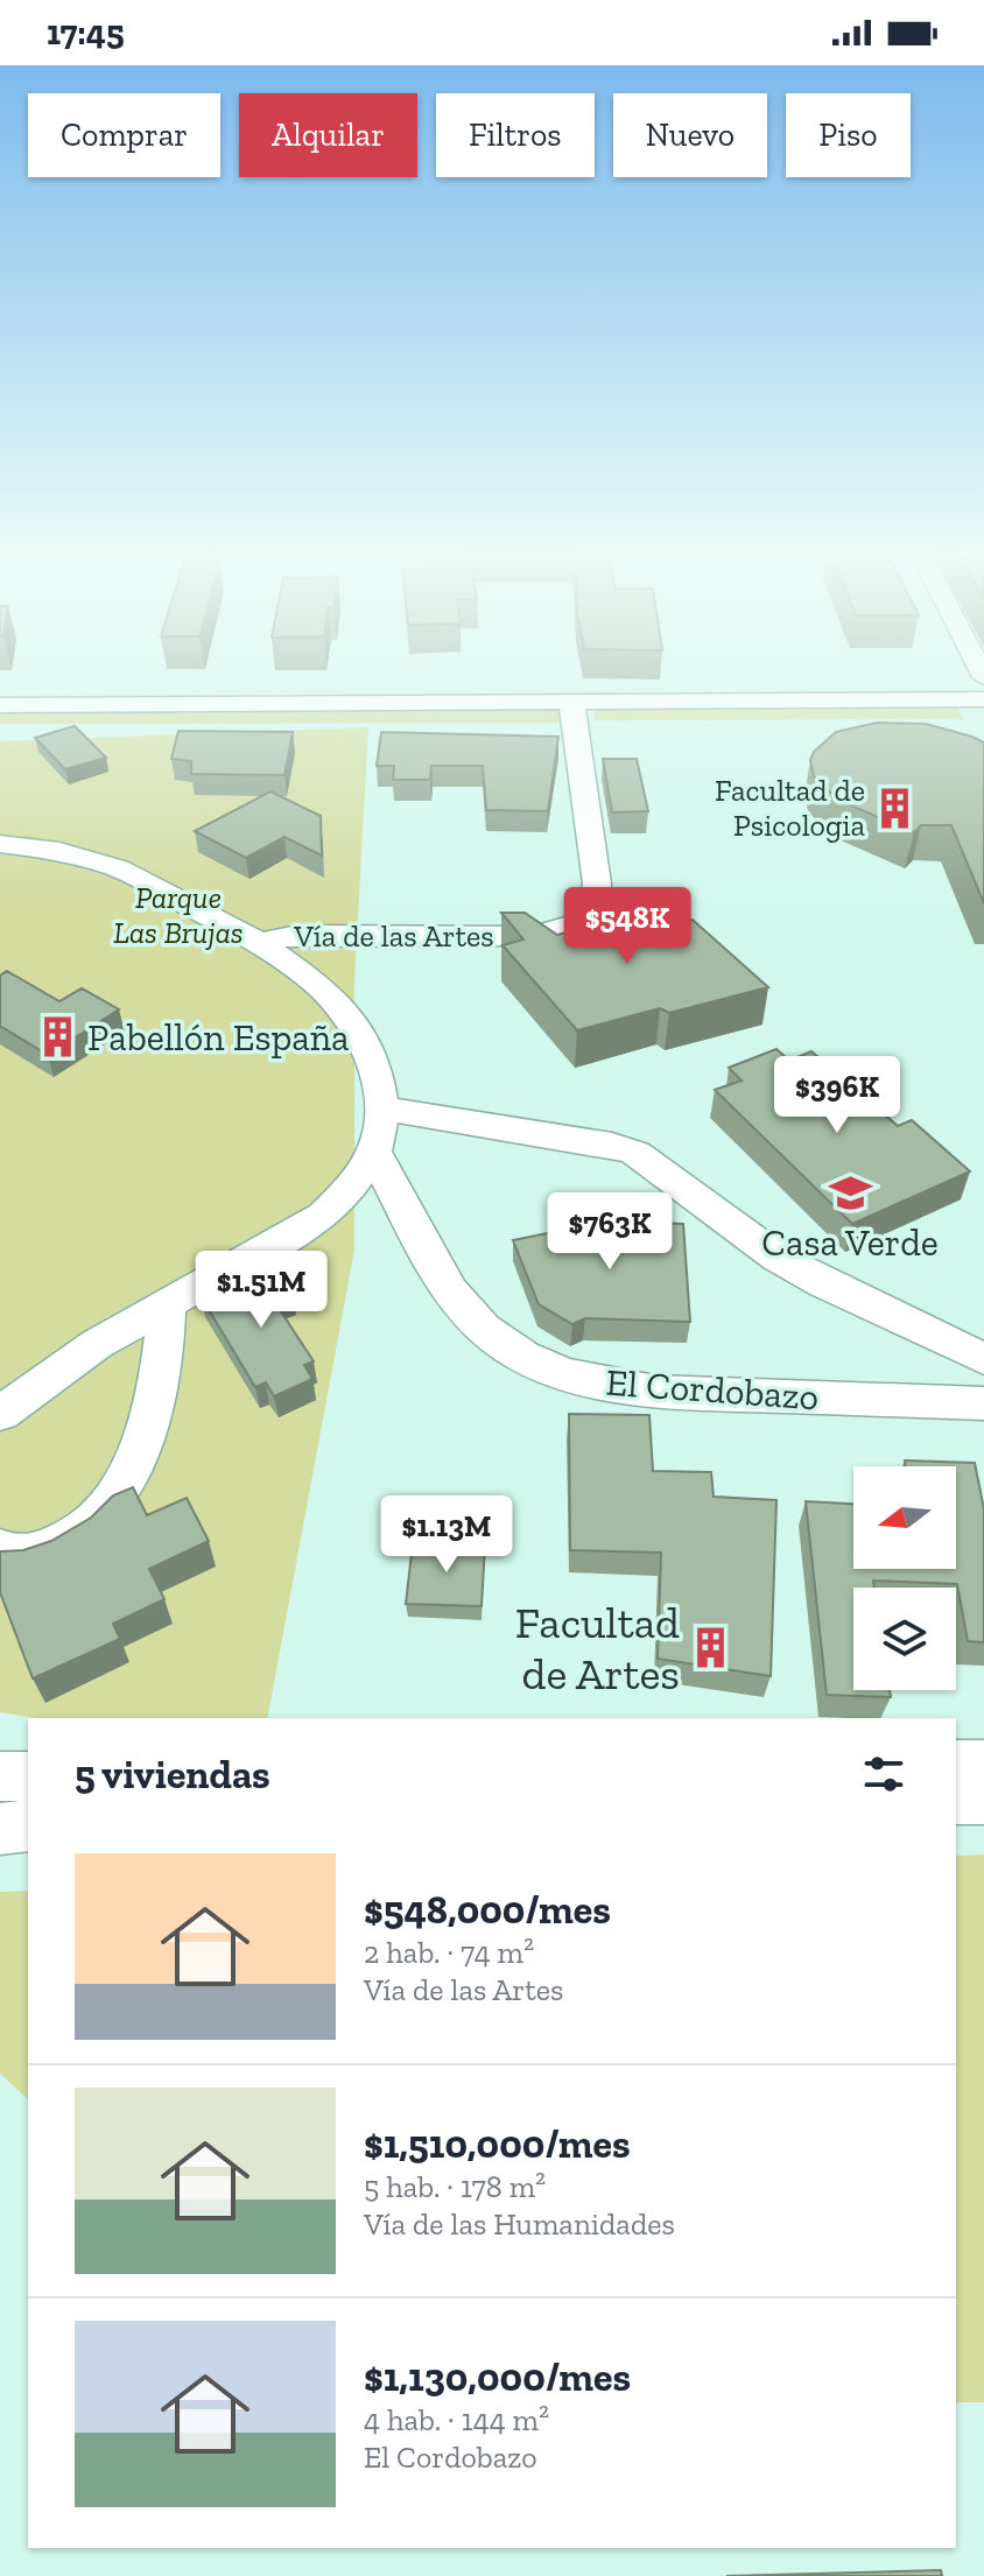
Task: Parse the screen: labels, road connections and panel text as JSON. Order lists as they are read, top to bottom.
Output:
{
  "streets": {
    "street": ["Vía de las Artes", "El Cordobazo"]
  },
  "parks": ["Parque Las Brujas"],
  "places": {
    "building": ["Facultad de Psicologia", "Pabellón España", "Facultad de Artes"],
    "school or university": ["Casa Verde"]
  },
  "north": "left",
  "page": {
    "status": "17:45",
    "chip": [
      "Comprar",
      "Alquilar",
      "Filtros",
      "Nuevo",
      "Piso"
    ],
    "price": [
      "$548K",
      "$396K",
      "$763K",
      "$1.51M",
      "$1.13M"
    ],
    "heading": "5 viviendas",
    "list": [
      {
        "name": "$548,000/mes",
        "note": "2 hab. · 74 m² · Vía de las Artes"
      },
      {
        "name": "$1,510,000/mes",
        "note": "5 hab. · 178 m² · Vía de las Humanidades"
      },
      {
        "name": "$1,130,000/mes",
        "note": "4 hab. · 144 m² · El Cordobazo"
      }
    ]
  }
}
